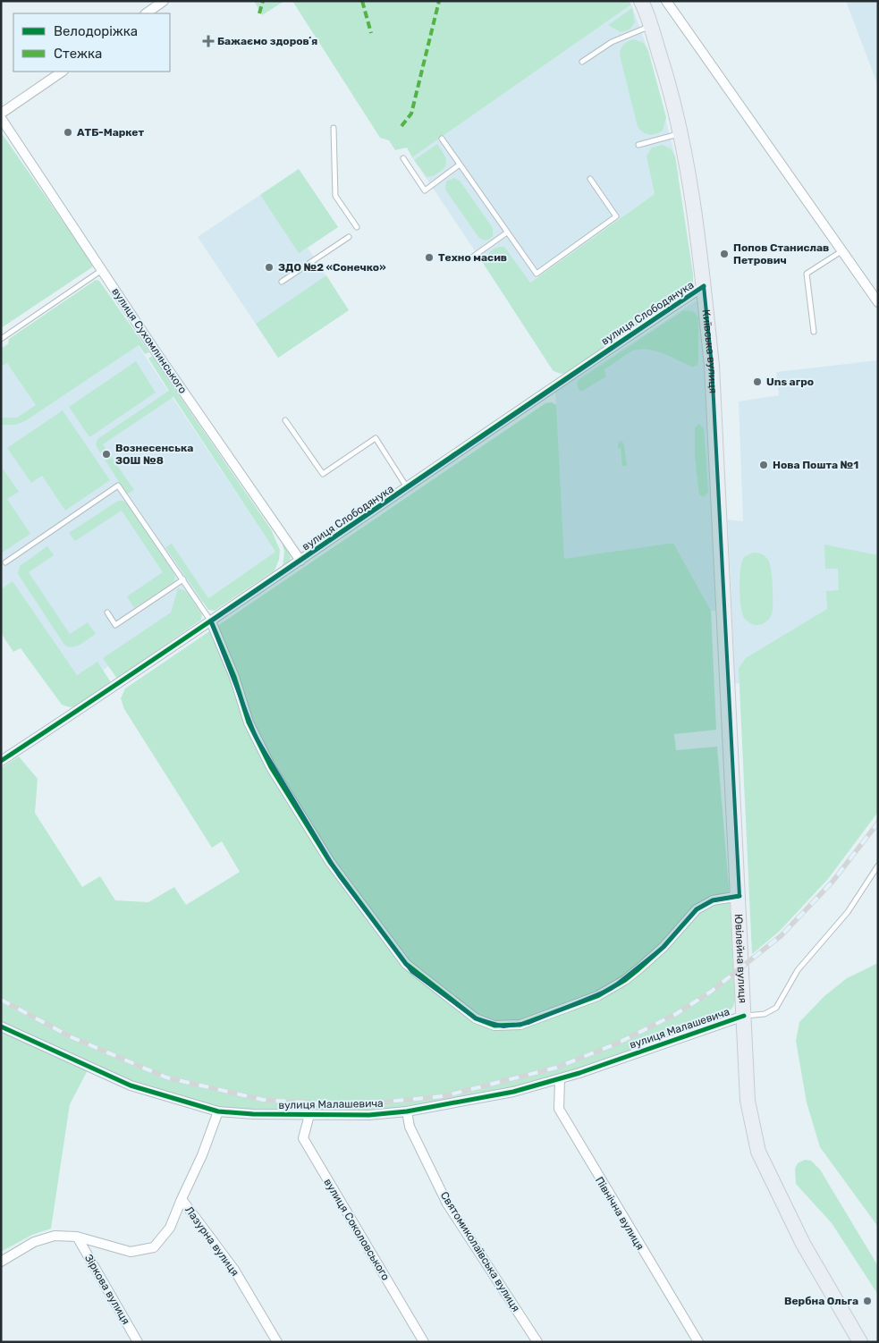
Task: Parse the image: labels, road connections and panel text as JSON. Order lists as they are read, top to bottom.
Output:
{
  "streets": {
    "main road": ["Київська вулиця", "Ювілейна вулиця"],
    "street": [
      "вулиця Слободянука",
      "вулиця Сухомлинського",
      "вулиця Малашевича",
      "Північна вулиця",
      "вулиця Соколовського",
      "Лазурна вулиця",
      "Святомиколаївська вулиця",
      "Зіркова вулиця"
    ]
  },
  "crossings": [
    ["вулиця Слободянука", "вулиця Сухомлинського"],
    ["вулиця Слободянука", "Київська вулиця"],
    ["Київська вулиця", "Ювілейна вулиця"],
    ["Ювілейна вулиця", "вулиця Малашевича"],
    ["вулиця Малашевича", "Північна вулиця"],
    ["вулиця Малашевича", "вулиця Соколовського"],
    ["вулиця Малашевича", "Лазурна вулиця"],
    ["вулиця Малашевича", "Святомиколаївська вулиця"]
  ],
  "places": {
    "health": ["Бажаємо здоровʼя"],
    "other": [
      "АТБ-Маркет",
      "Попов Станислав Петрович",
      "Техно масив",
      "ЗДО №2 «Сонечко»",
      "Uns агро",
      "Вознесенська ЗОШ №8",
      "Нова Пошта №1",
      "Вербна Ольга"
    ]
  },
  "legend": ["Велодоріжка", "Стежка"]
}
